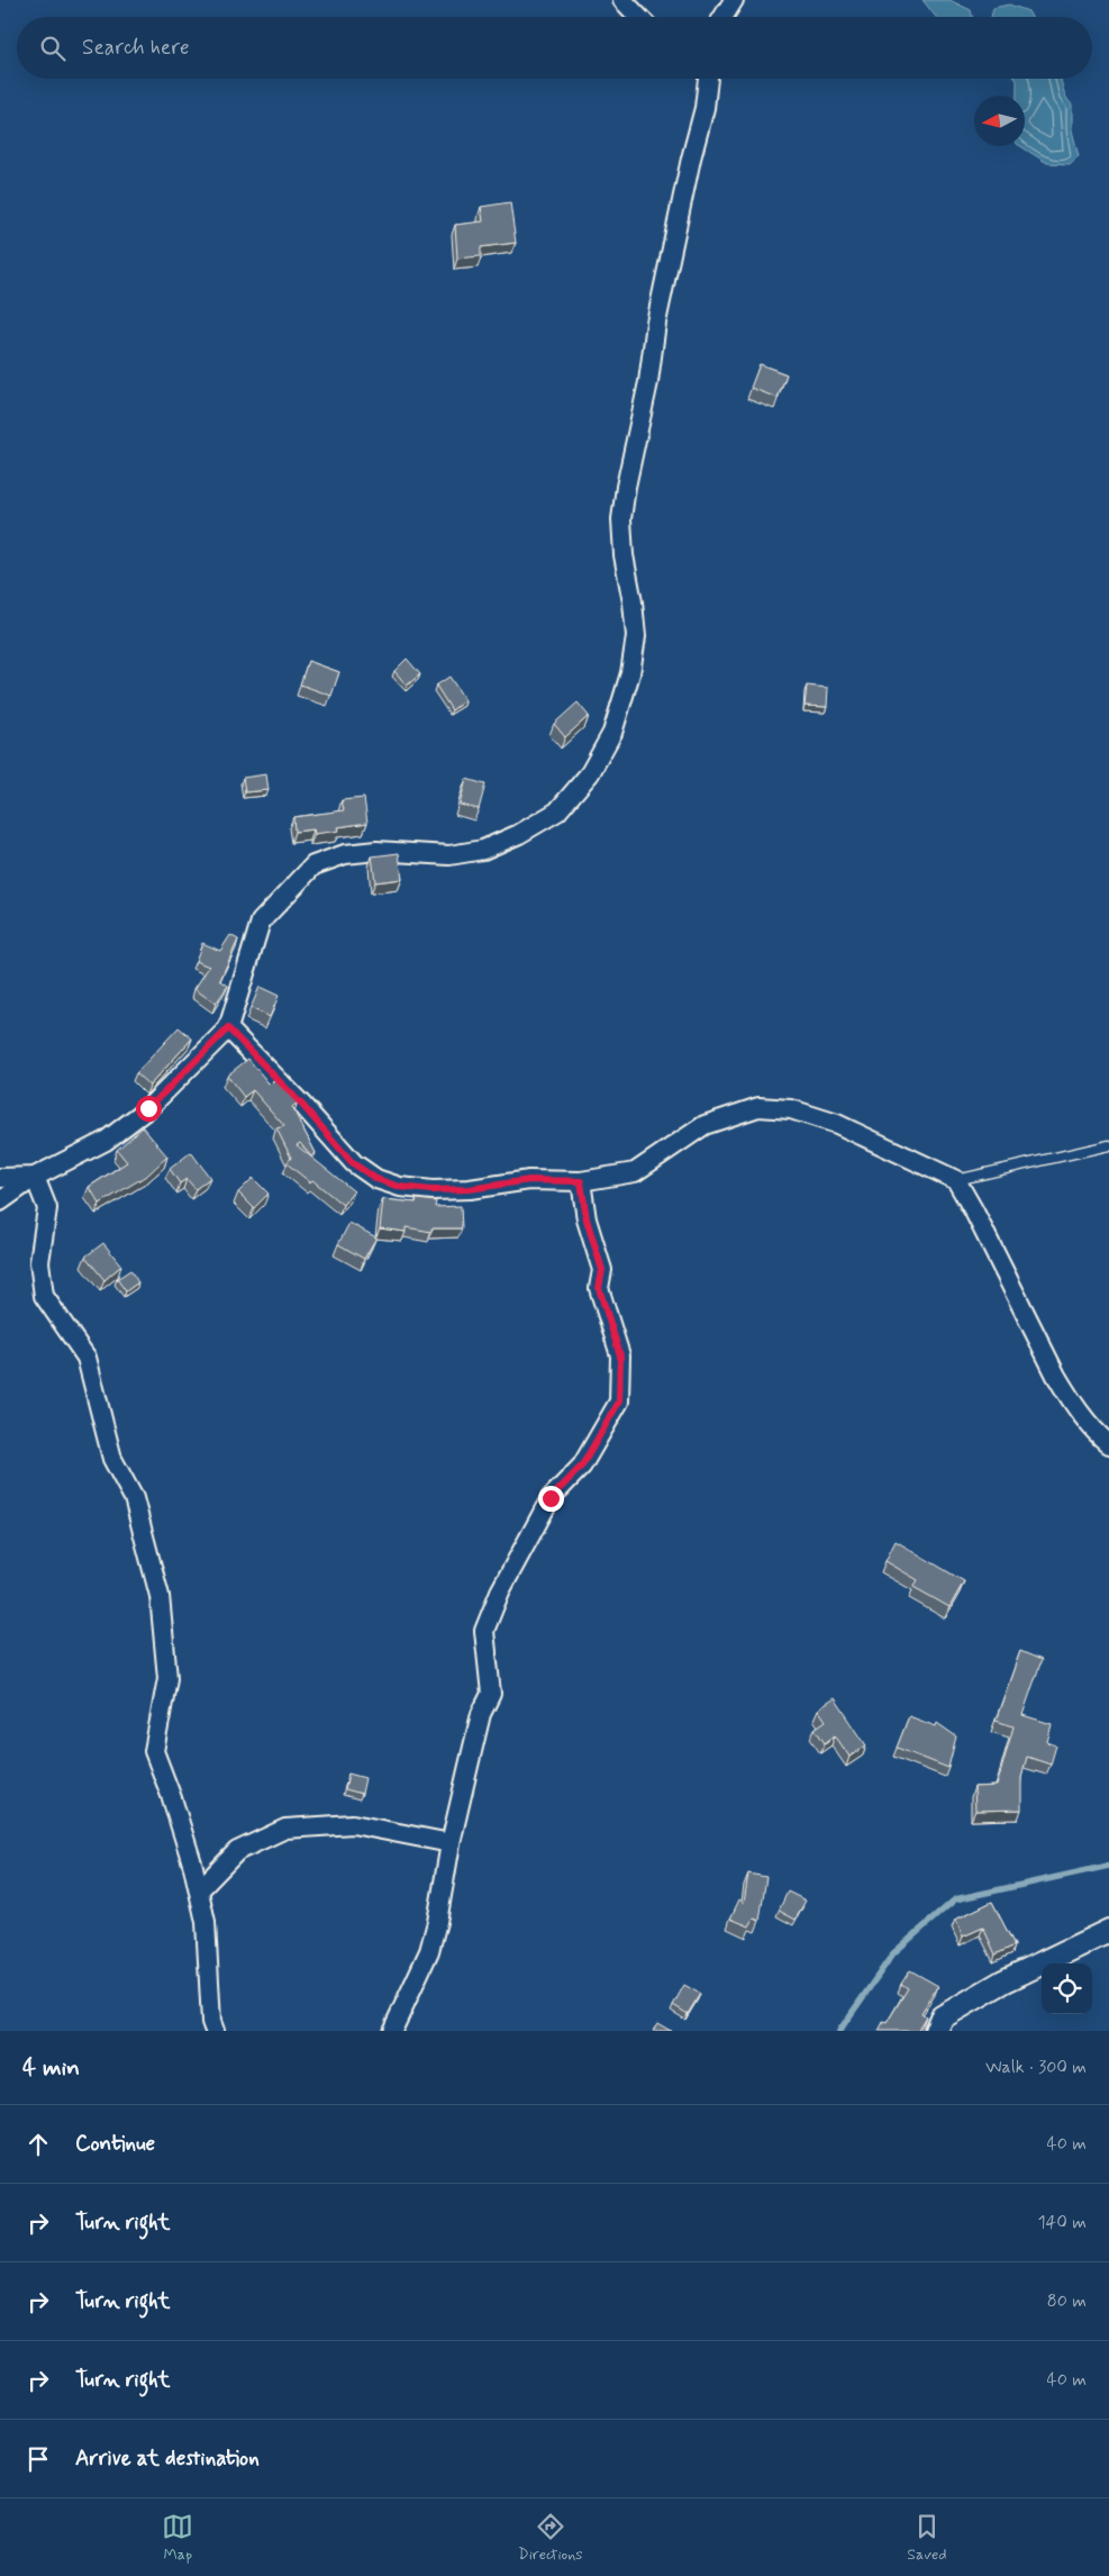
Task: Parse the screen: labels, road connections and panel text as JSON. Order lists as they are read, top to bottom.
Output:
{
  "north": "left",
  "page": {
    "search": "Search here",
    "heading": ["4 min", "Walk · 300 m"],
    "list": [
      ["Continue", "40 m"],
      ["Turn right", "140 m"],
      ["Turn right", "80 m"],
      ["Turn right", "40 m"],
      "Arrive at destination"
    ],
    "nav": ["Map", "Directions", "Saved"]
  }
}
